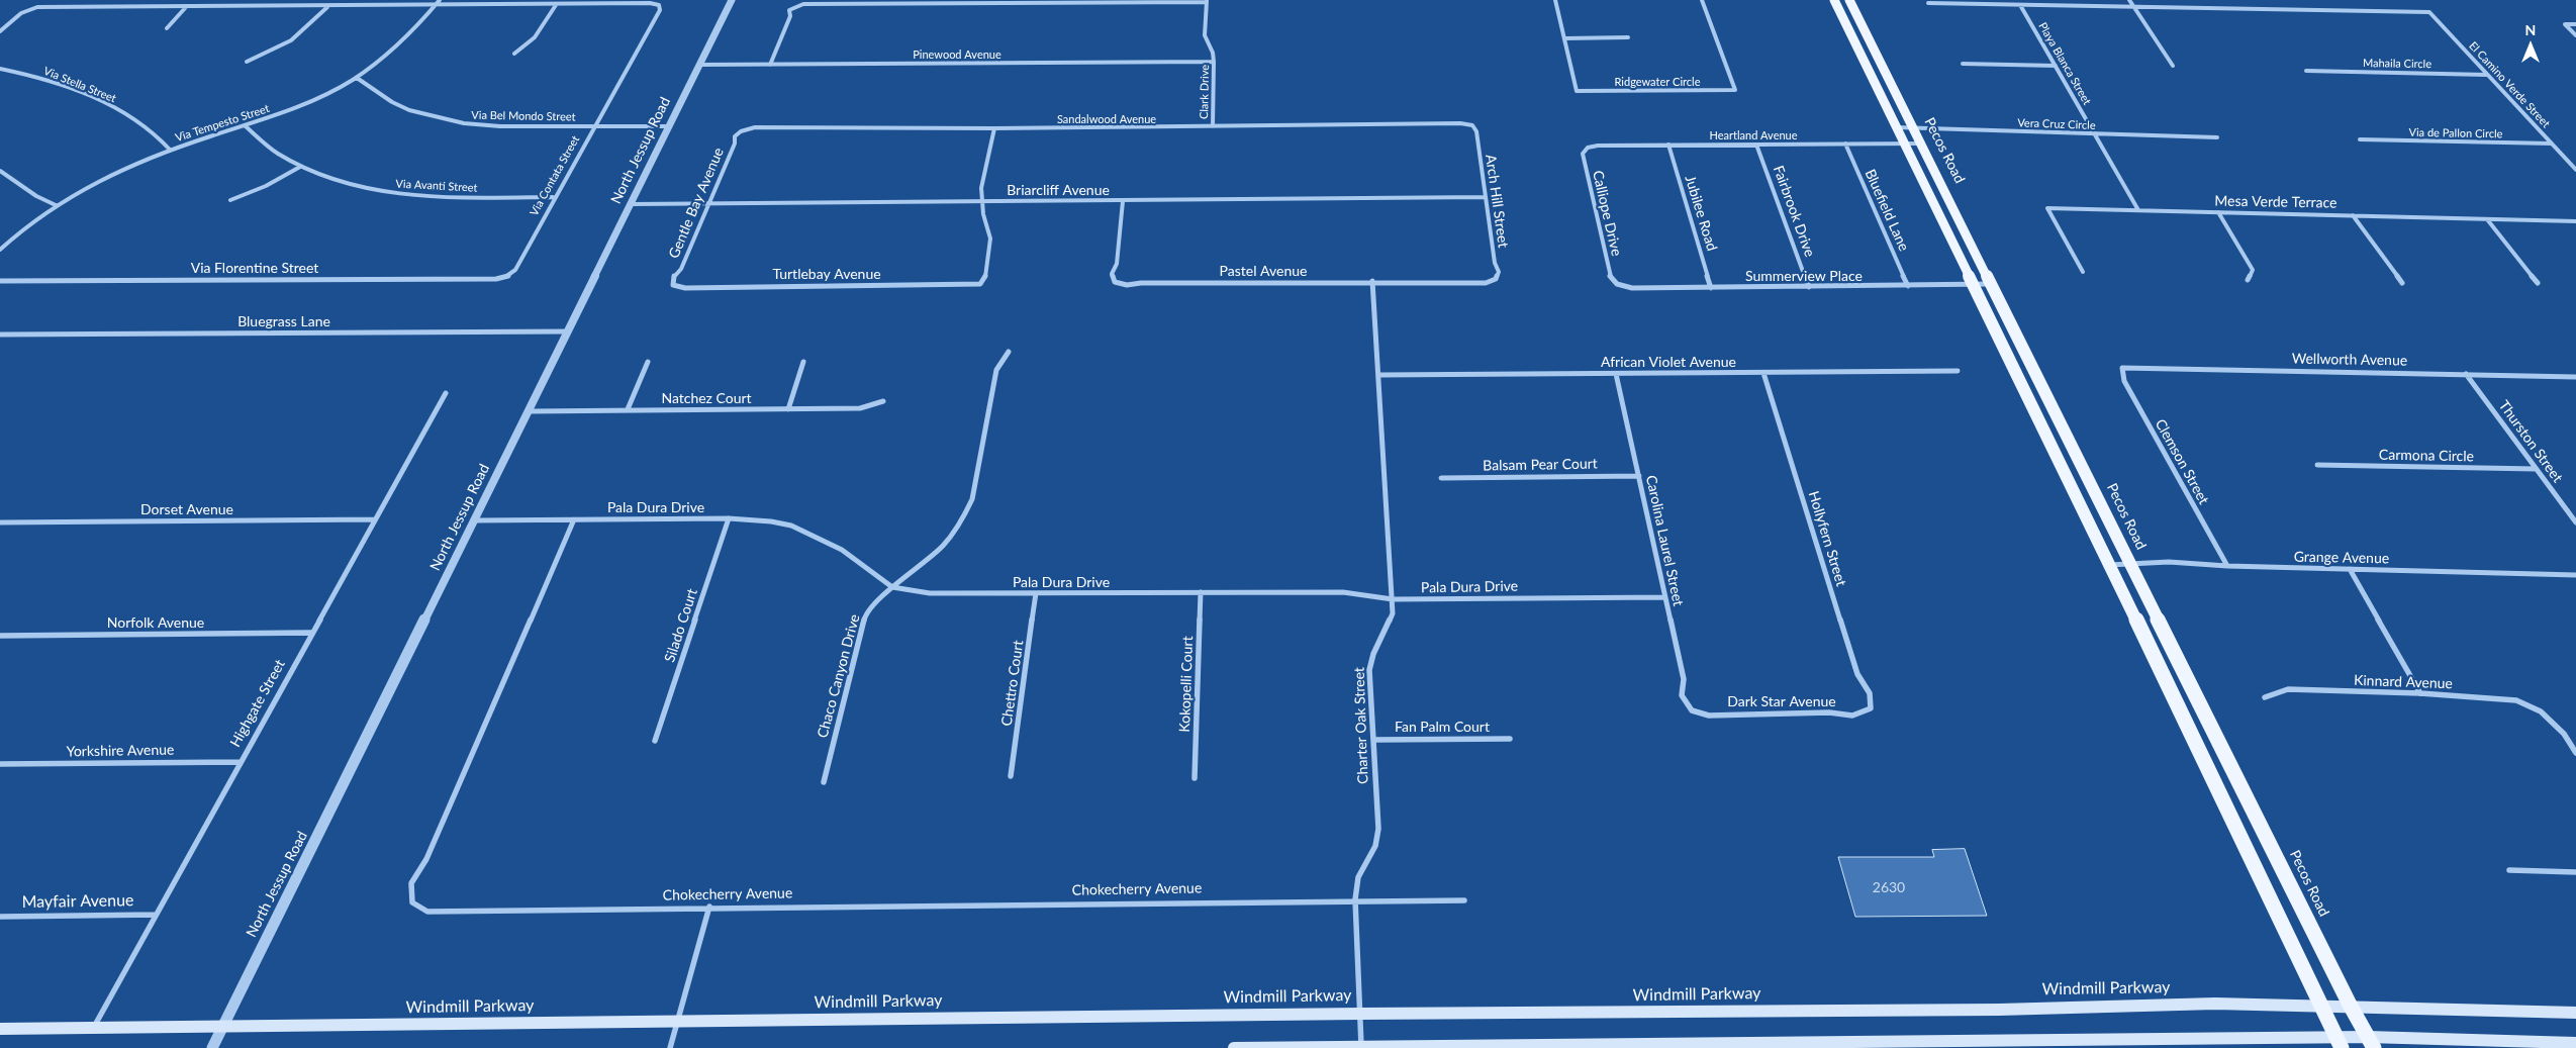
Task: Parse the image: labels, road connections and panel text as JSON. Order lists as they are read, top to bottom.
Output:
{
  "streets": {
    "main road": ["Pecos Road", "Windmill Parkway"],
    "street": [
      "Pinewood Avenue",
      "Playa Blanca Street",
      "Mahaila Circle",
      "Ridgewater Circle",
      "Via Stella Street",
      "El Camino Verde Street",
      "Clark Drive",
      "Via Bel Mondo Street",
      "Sandalwood Avenue",
      "Via Tempesto Street",
      "Vera Cruz Circle",
      "Via de Pallon Circle",
      "Heartland Avenue",
      "North Jessup Road",
      "Via Contata Street",
      "Via Avanti Street",
      "Briarcliff Avenue",
      "Arch Hill Street",
      "Mesa Verde Terrace",
      "Gentle Bay Avenue",
      "Bluefield Lane",
      "Fairbrook Drive",
      "Calliope Drive",
      "Jubilee Road",
      "Via Florentine Street",
      "Pastel Avenue",
      "Turtlebay Avenue",
      "Summerview Place",
      "Bluegrass Lane",
      "Wellworth Avenue",
      "African Violet Avenue",
      "Natchez Court",
      "Thurston Street",
      "Carmona Circle",
      "Clemson Street",
      "Balsam Pear Court",
      "Pala Dura Drive",
      "Dorset Avenue",
      "Hollyfern Street",
      "Carolina Laurel Street",
      "Grange Avenue",
      "Norfolk Avenue",
      "Silado Court",
      "Chaco Canyon Drive",
      "Kinnard Avenue",
      "Chettro Court",
      "Kokopelli Court",
      "Dark Star Avenue",
      "Highgate Street",
      "Charter Oak Street",
      "Fan Palm Court",
      "Yorkshire Avenue",
      "Chokecherry Avenue",
      "Mayfair Avenue"
    ]
  },
  "crossings": [
    ["Pinewood Avenue", "Clark Drive"],
    ["Pinewood Avenue", "North Jessup Road"],
    ["Playa Blanca Street", "Vera Cruz Circle"],
    ["Playa Blanca Street", "Mesa Verde Terrace"],
    ["Mahaila Circle", "El Camino Verde Street"],
    ["Via Stella Street", "Via Tempesto Street"],
    ["El Camino Verde Street", "Via de Pallon Circle"],
    ["Clark Drive", "Sandalwood Avenue"],
    ["Via Bel Mondo Street", "Via Tempesto Street"],
    ["Via Bel Mondo Street", "North Jessup Road"],
    ["Via Bel Mondo Street", "Via Contata Street"],
    ["Sandalwood Avenue", "Arch Hill Street"],
    ["Sandalwood Avenue", "Gentle Bay Avenue"],
    ["Via Tempesto Street", "Via Avanti Street"],
    ["Vera Cruz Circle", "Pecos Road"],
    ["Heartland Avenue", "Pecos Road"],
    ["Heartland Avenue", "Bluefield Lane"],
    ["Heartland Avenue", "Fairbrook Drive"],
    ["Heartland Avenue", "Calliope Drive"],
    ["Heartland Avenue", "Jubilee Road"],
    ["North Jessup Road", "Briarcliff Avenue"],
    ["North Jessup Road", "Bluegrass Lane"],
    ["North Jessup Road", "Natchez Court"],
    ["North Jessup Road", "Pala Dura Drive"],
    ["North Jessup Road", "Windmill Parkway"],
    ["Pecos Road", "Summerview Place"],
    ["Pecos Road", "Grange Avenue"],
    ["Pecos Road", "Windmill Parkway"],
    ["Via Contata Street", "Via Avanti Street"],
    ["Via Contata Street", "Via Florentine Street"],
    ["Briarcliff Avenue", "Arch Hill Street"],
    ["Briarcliff Avenue", "Gentle Bay Avenue"],
    ["Briarcliff Avenue", "Pastel Avenue"],
    ["Briarcliff Avenue", "Turtlebay Avenue"],
    ["Arch Hill Street", "Pastel Avenue"],
    ["Gentle Bay Avenue", "Turtlebay Avenue"],
    ["Bluefield Lane", "Summerview Place"],
    ["Fairbrook Drive", "Summerview Place"],
    ["Calliope Drive", "Summerview Place"],
    ["Jubilee Road", "Summerview Place"],
    ["Pastel Avenue", "Charter Oak Street"],
    ["Wellworth Avenue", "Thurston Street"],
    ["Wellworth Avenue", "Clemson Street"],
    ["African Violet Avenue", "Hollyfern Street"],
    ["African Violet Avenue", "Carolina Laurel Street"],
    ["African Violet Avenue", "Charter Oak Street"],
    ["Thurston Street", "Carmona Circle"],
    ["Clemson Street", "Grange Avenue"],
    ["Balsam Pear Court", "Carolina Laurel Street"],
    ["Pala Dura Drive", "Carolina Laurel Street"],
    ["Pala Dura Drive", "Silado Court"],
    ["Pala Dura Drive", "Chaco Canyon Drive"],
    ["Pala Dura Drive", "Chettro Court"],
    ["Pala Dura Drive", "Kokopelli Court"],
    ["Pala Dura Drive", "Charter Oak Street"],
    ["Pala Dura Drive", "Chokecherry Avenue"],
    ["Dorset Avenue", "Highgate Street"],
    ["Hollyfern Street", "Dark Star Avenue"],
    ["Carolina Laurel Street", "Dark Star Avenue"],
    ["Norfolk Avenue", "Highgate Street"],
    ["Highgate Street", "Yorkshire Avenue"],
    ["Highgate Street", "Mayfair Avenue"],
    ["Highgate Street", "Windmill Parkway"],
    ["Charter Oak Street", "Fan Palm Court"],
    ["Charter Oak Street", "Chokecherry Avenue"],
    ["Charter Oak Street", "Windmill Parkway"]
  ],
  "house_numbers": ["2630"],
  "north": "top"
}
